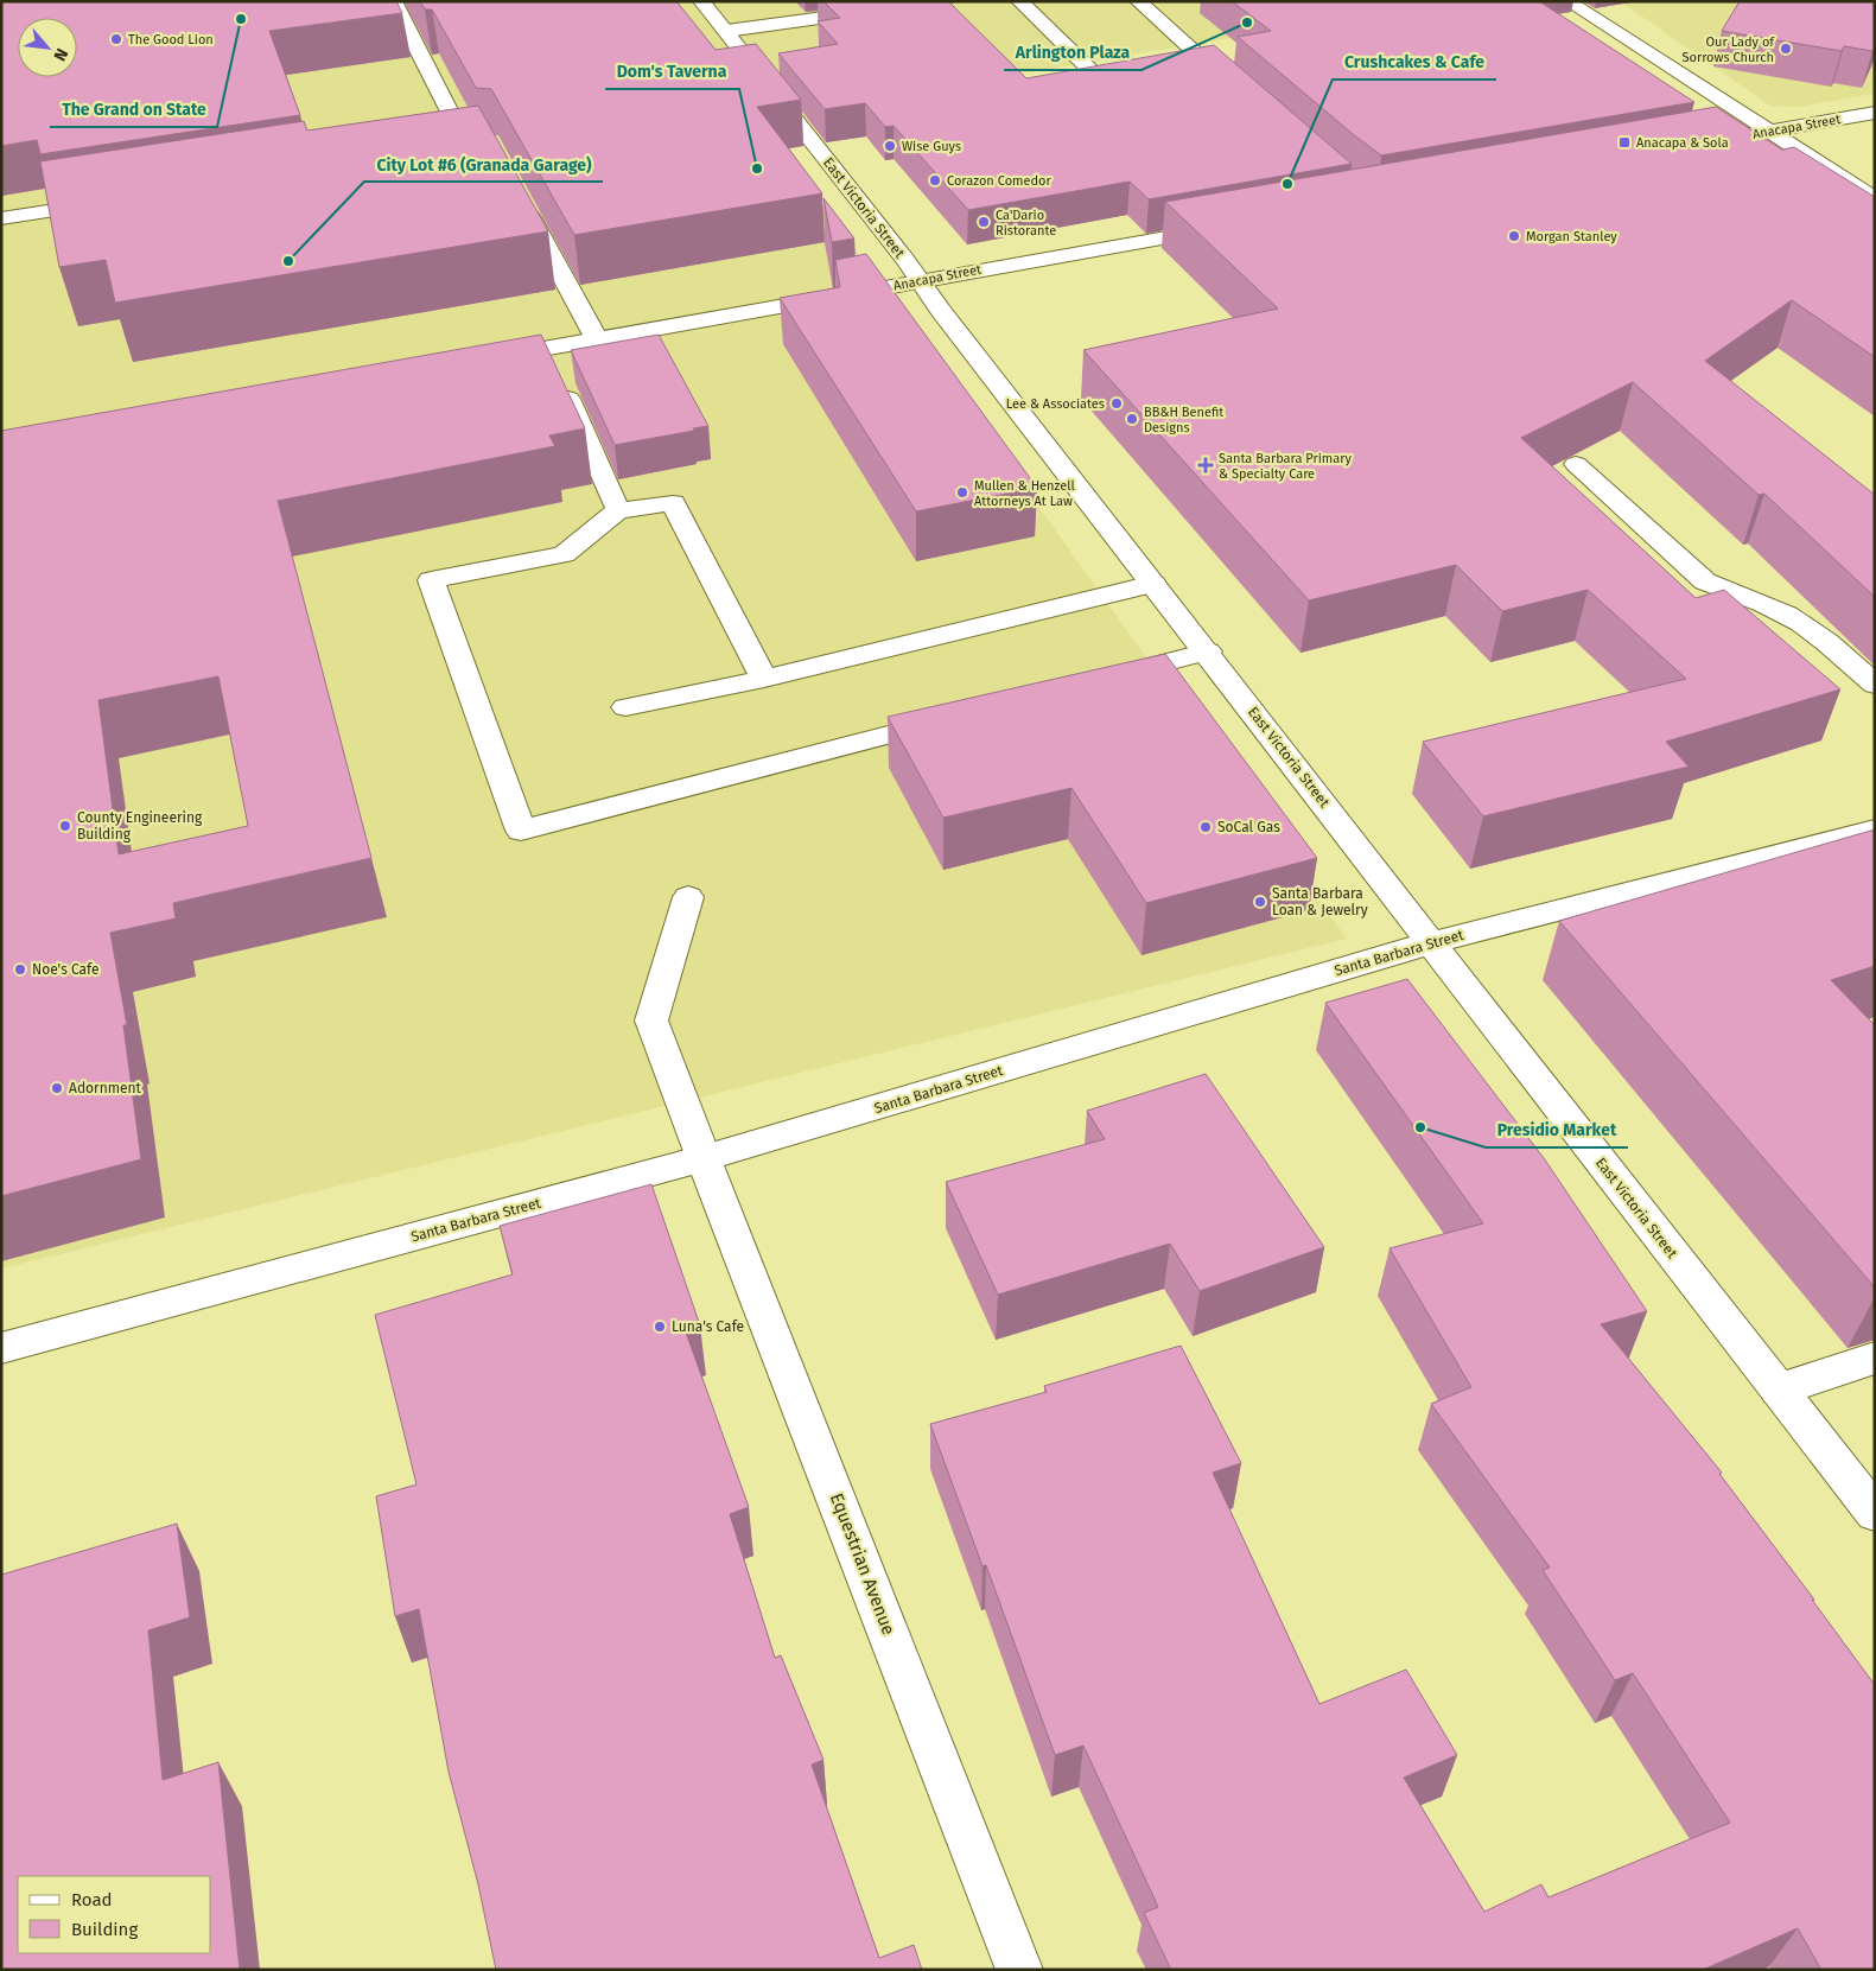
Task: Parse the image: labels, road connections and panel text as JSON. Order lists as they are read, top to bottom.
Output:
{
  "streets": {
    "street": [
      "Anacapa Street",
      "East Victoria Street",
      "Santa Barbara Street",
      "Equestrian Avenue"
    ]
  },
  "crossings": [
    ["Anacapa Street", "East Victoria Street"],
    ["East Victoria Street", "Santa Barbara Street"],
    ["Santa Barbara Street", "Equestrian Avenue"]
  ],
  "places": {
    "other": [
      "The Grand on State",
      "Arlington Plaza",
      "The Good Lion",
      "Our Lady of Sorrows Church",
      "Wise Guys",
      "Dom's Taverna",
      "Corazon Comedor",
      "Crushcakes & Cafe",
      "Ca'Dario Ristorante",
      "Morgan Stanley",
      "City Lot #6 (Granada Garage)",
      "Lee & Associates",
      "BB&H Benefit Designs",
      "Mullen & Henzell Attorneys At Law",
      "County Engineering Building",
      "SoCal Gas",
      "Santa Barbara Loan & Jewelry",
      "Noe's Cafe",
      "Adornment",
      "Presidio Market",
      "Luna's Cafe"
    ],
    "transit": ["Anacapa & Sola"],
    "health": ["Santa Barbara Primary & Specialty Care"]
  },
  "legend": ["Road", "Building"],
  "north": "bottom right"
}
